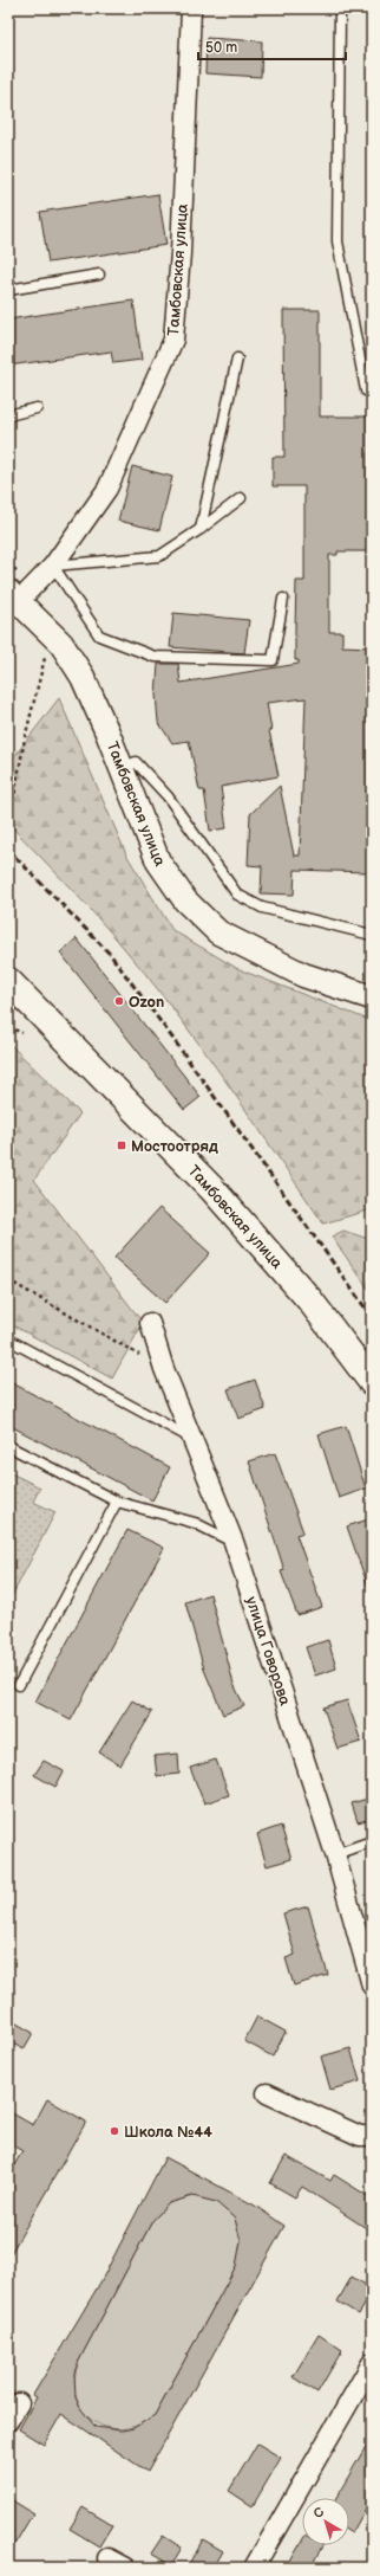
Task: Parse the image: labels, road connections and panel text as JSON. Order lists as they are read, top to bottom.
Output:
{
  "streets": {
    "main road": ["Тамбовская улица"],
    "street": ["улица Говорова"]
  },
  "places": {
    "other": ["Ozon", "Школа №44"],
    "transit": ["Мостоотряд"]
  },
  "scale_bar": "50 m",
  "north": "top left"
}
